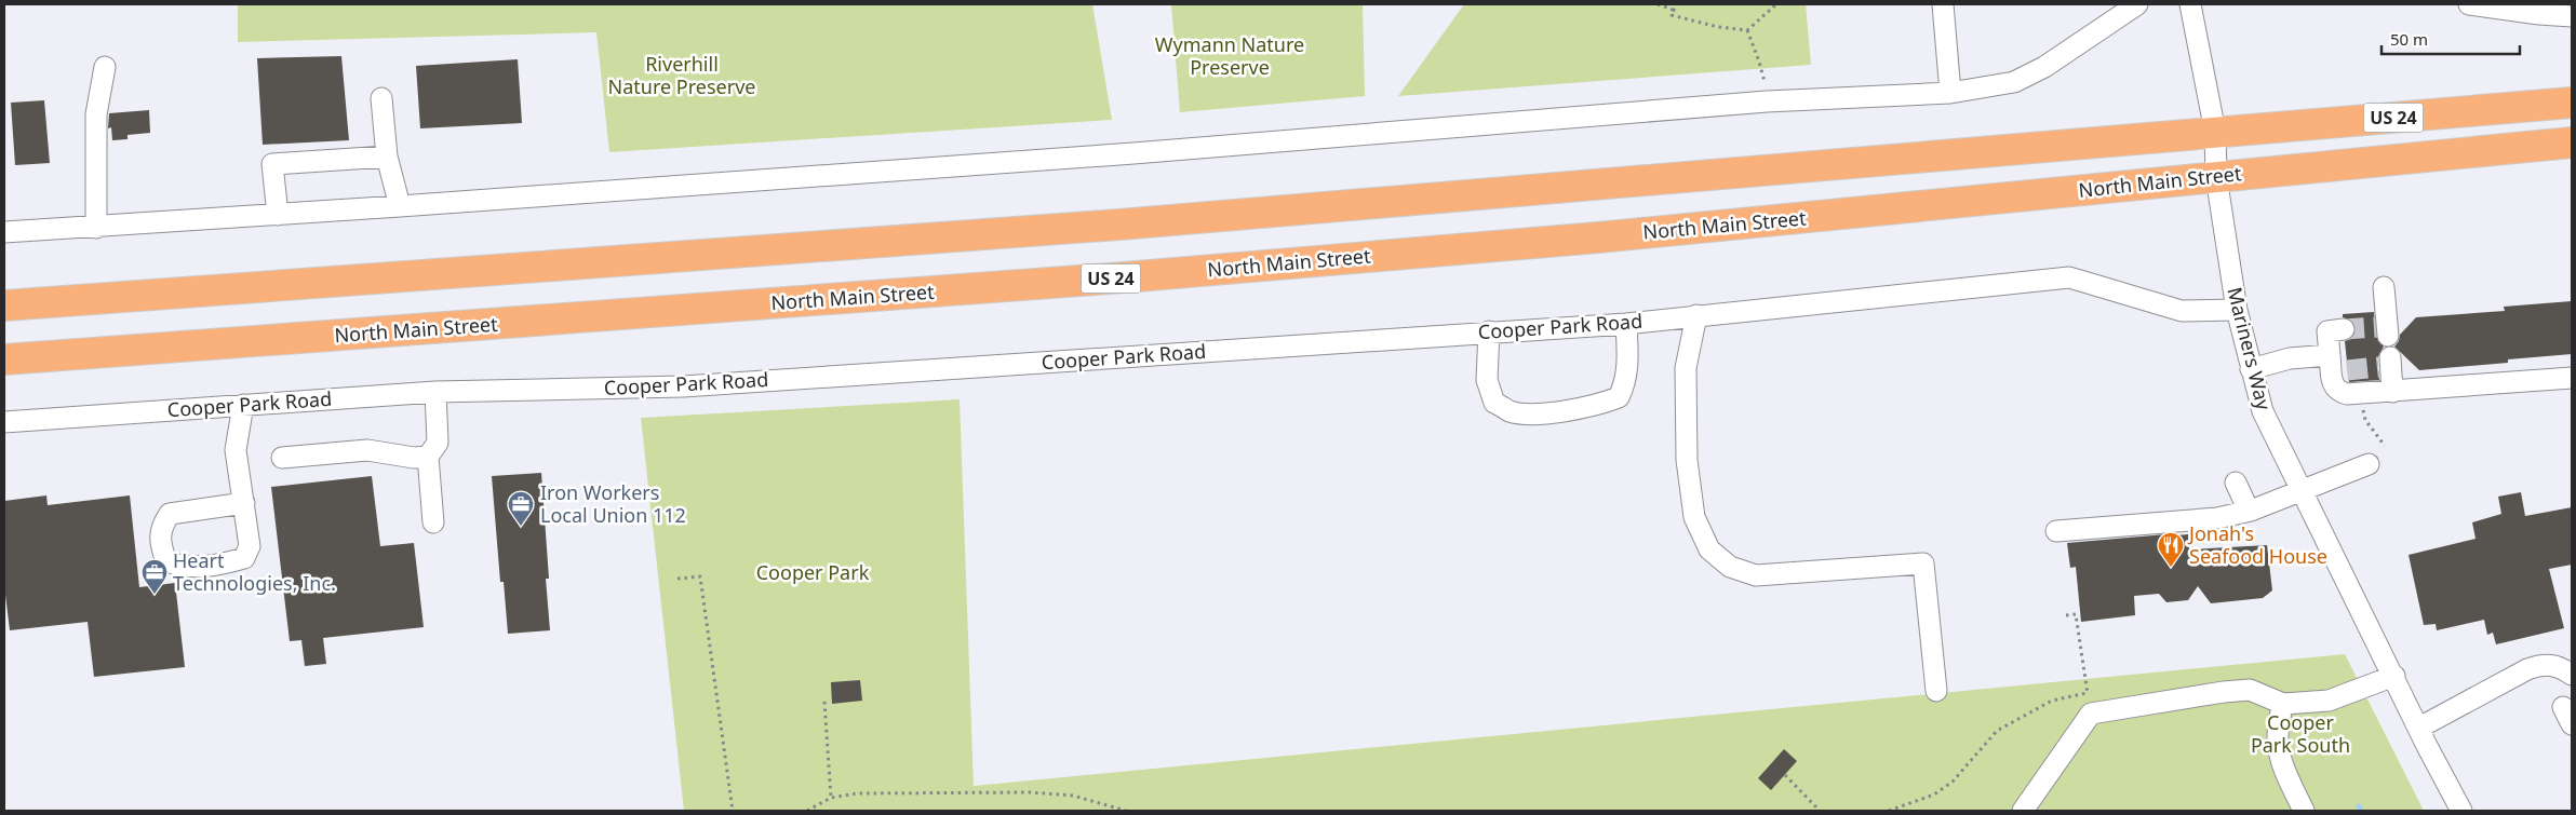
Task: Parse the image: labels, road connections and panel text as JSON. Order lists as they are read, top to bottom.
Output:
{
  "streets": {
    "highway": ["US 24", "North Main Street"],
    "street": ["Cooper Park Road", "Mariners Way"]
  },
  "crossings": [
    ["US 24", "Mariners Way"],
    ["North Main Street", "Mariners Way"],
    ["Cooper Park Road", "Mariners Way"]
  ],
  "parks": [
    "Wymann Nature Preserve",
    "Riverhill Nature Preserve",
    "Cooper Park",
    "Cooper Park South"
  ],
  "places": {
    "office": ["Iron Workers Local Union 112", "Heart Technologies, Inc."],
    "restaurant": ["Jonah's Seafood House"]
  },
  "scale_bar": "50 m"
}
